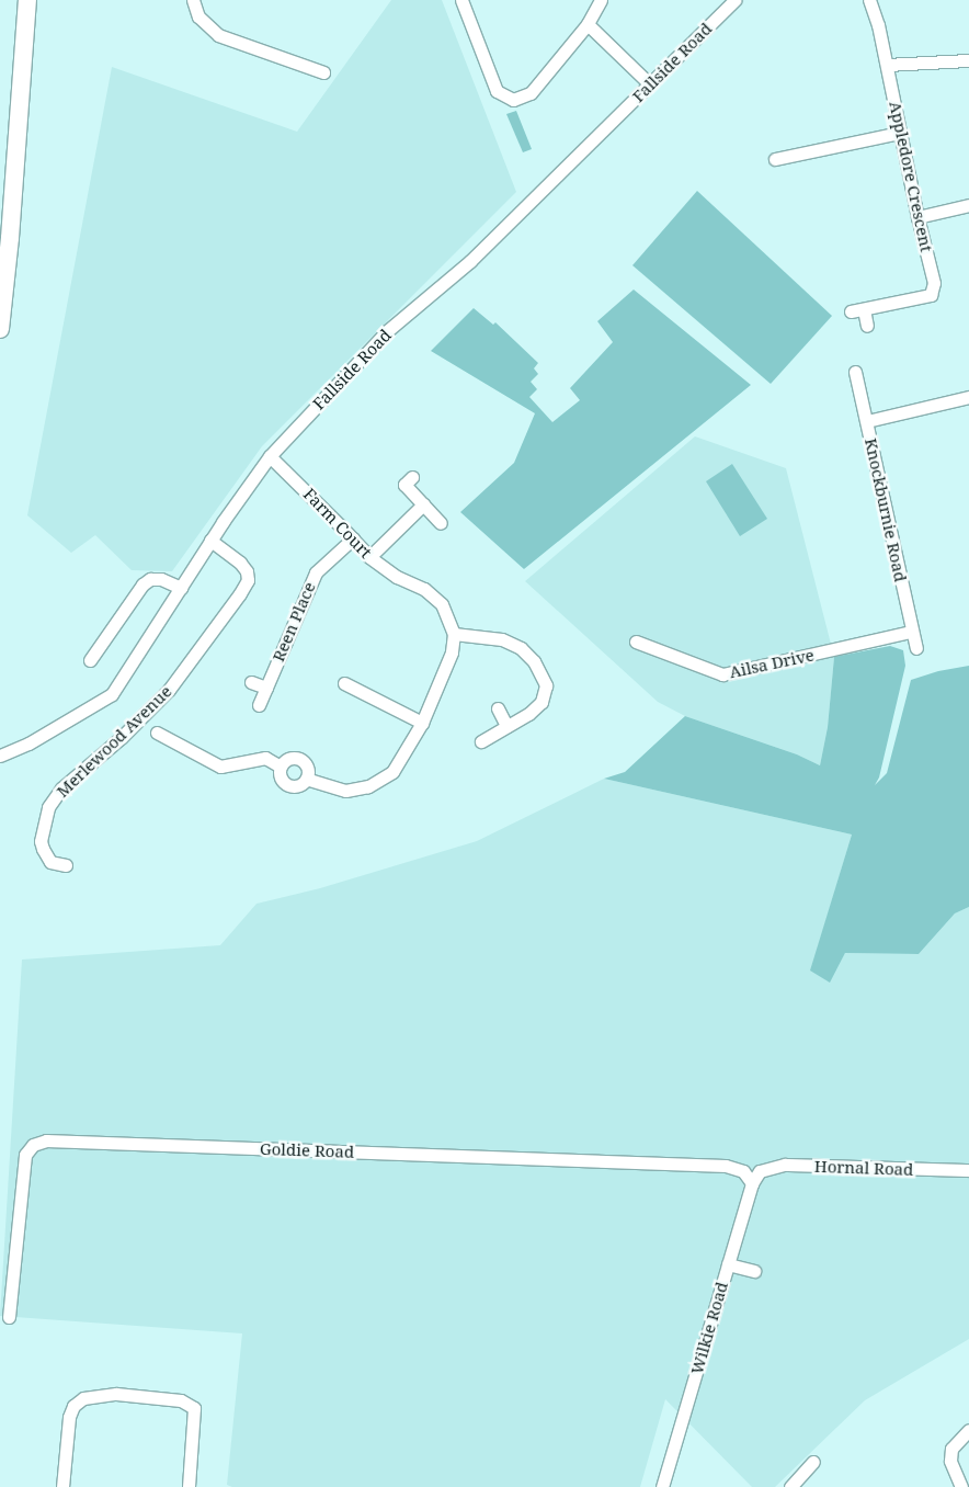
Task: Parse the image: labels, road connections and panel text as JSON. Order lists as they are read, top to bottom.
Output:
{
  "streets": {
    "street": [
      "Fallside Road",
      "Appledore Crescent",
      "Knockburnie Road",
      "Farm Court",
      "Reen Place",
      "Ailsa Drive",
      "Merlewood Avenue",
      "Goldie Road",
      "Hornal Road",
      "Wilkie Road"
    ]
  },
  "crossings": [
    ["Fallside Road", "Farm Court"],
    ["Fallside Road", "Merlewood Avenue"],
    ["Knockburnie Road", "Ailsa Drive"],
    ["Farm Court", "Reen Place"],
    ["Goldie Road", "Wilkie Road"],
    ["Hornal Road", "Wilkie Road"]
  ]
}
